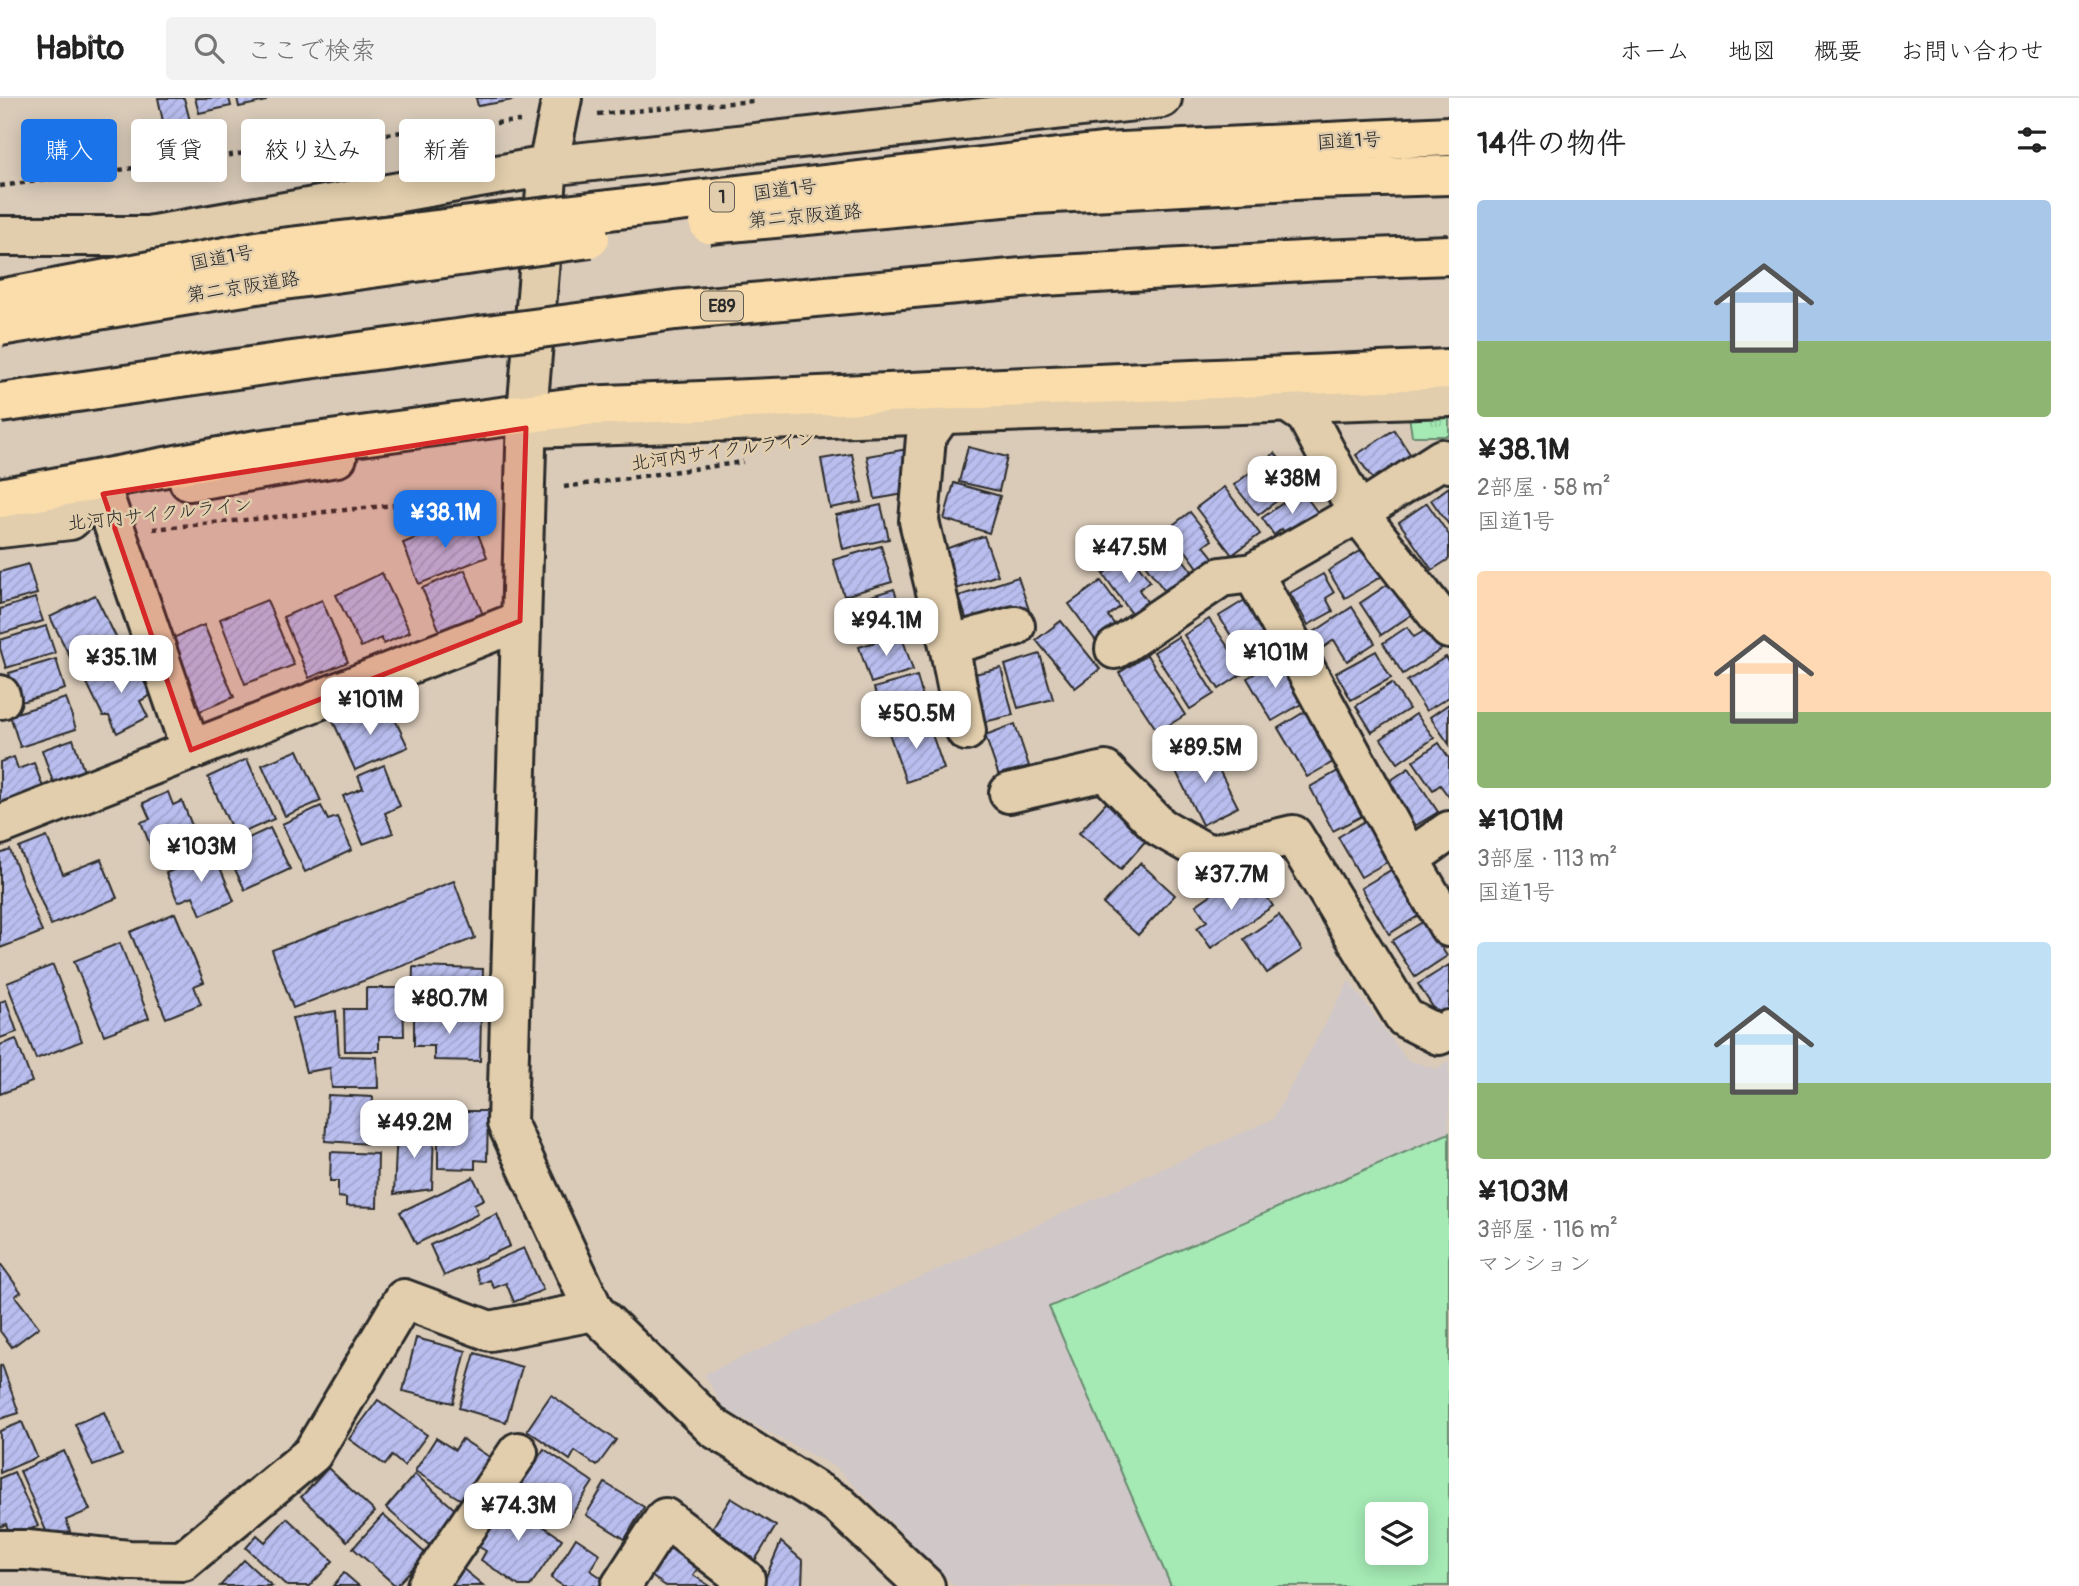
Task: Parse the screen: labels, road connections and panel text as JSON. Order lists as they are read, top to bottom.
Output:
{
  "streets": {
    "highway": [
      "国道1号",
      "1",
      "第二京阪道路",
      "E89"
    ],
    "path": ["北河内サイクルライン"]
  },
  "page": {
    "header": "Habito",
    "search": "ここで検索",
    "nav": [
      "ホーム",
      "地図",
      "概要",
      "お問い合わせ"
    ],
    "heading": "14件の物件",
    "chip": [
      "購入",
      "賃貸",
      "絞り込み",
      "新着"
    ],
    "list": [
      {
        "name": "¥38.1M",
        "note": "2部屋 · 58 m² · 国道1号"
      },
      {
        "name": "¥101M",
        "note": "3部屋 · 113 m² · 国道1号"
      },
      {
        "name": "¥103M",
        "note": "3部屋 · 116 m² · マンション"
      }
    ],
    "price": [
      "¥38M",
      "¥38.1M",
      "¥47.5M",
      "¥94.1M",
      "¥101M",
      "¥35.1M",
      "¥101M",
      "¥50.5M",
      "¥89.5M",
      "¥103M",
      "¥37.7M",
      "¥80.7M",
      "¥49.2M",
      "¥74.3M"
    ]
  }
}
